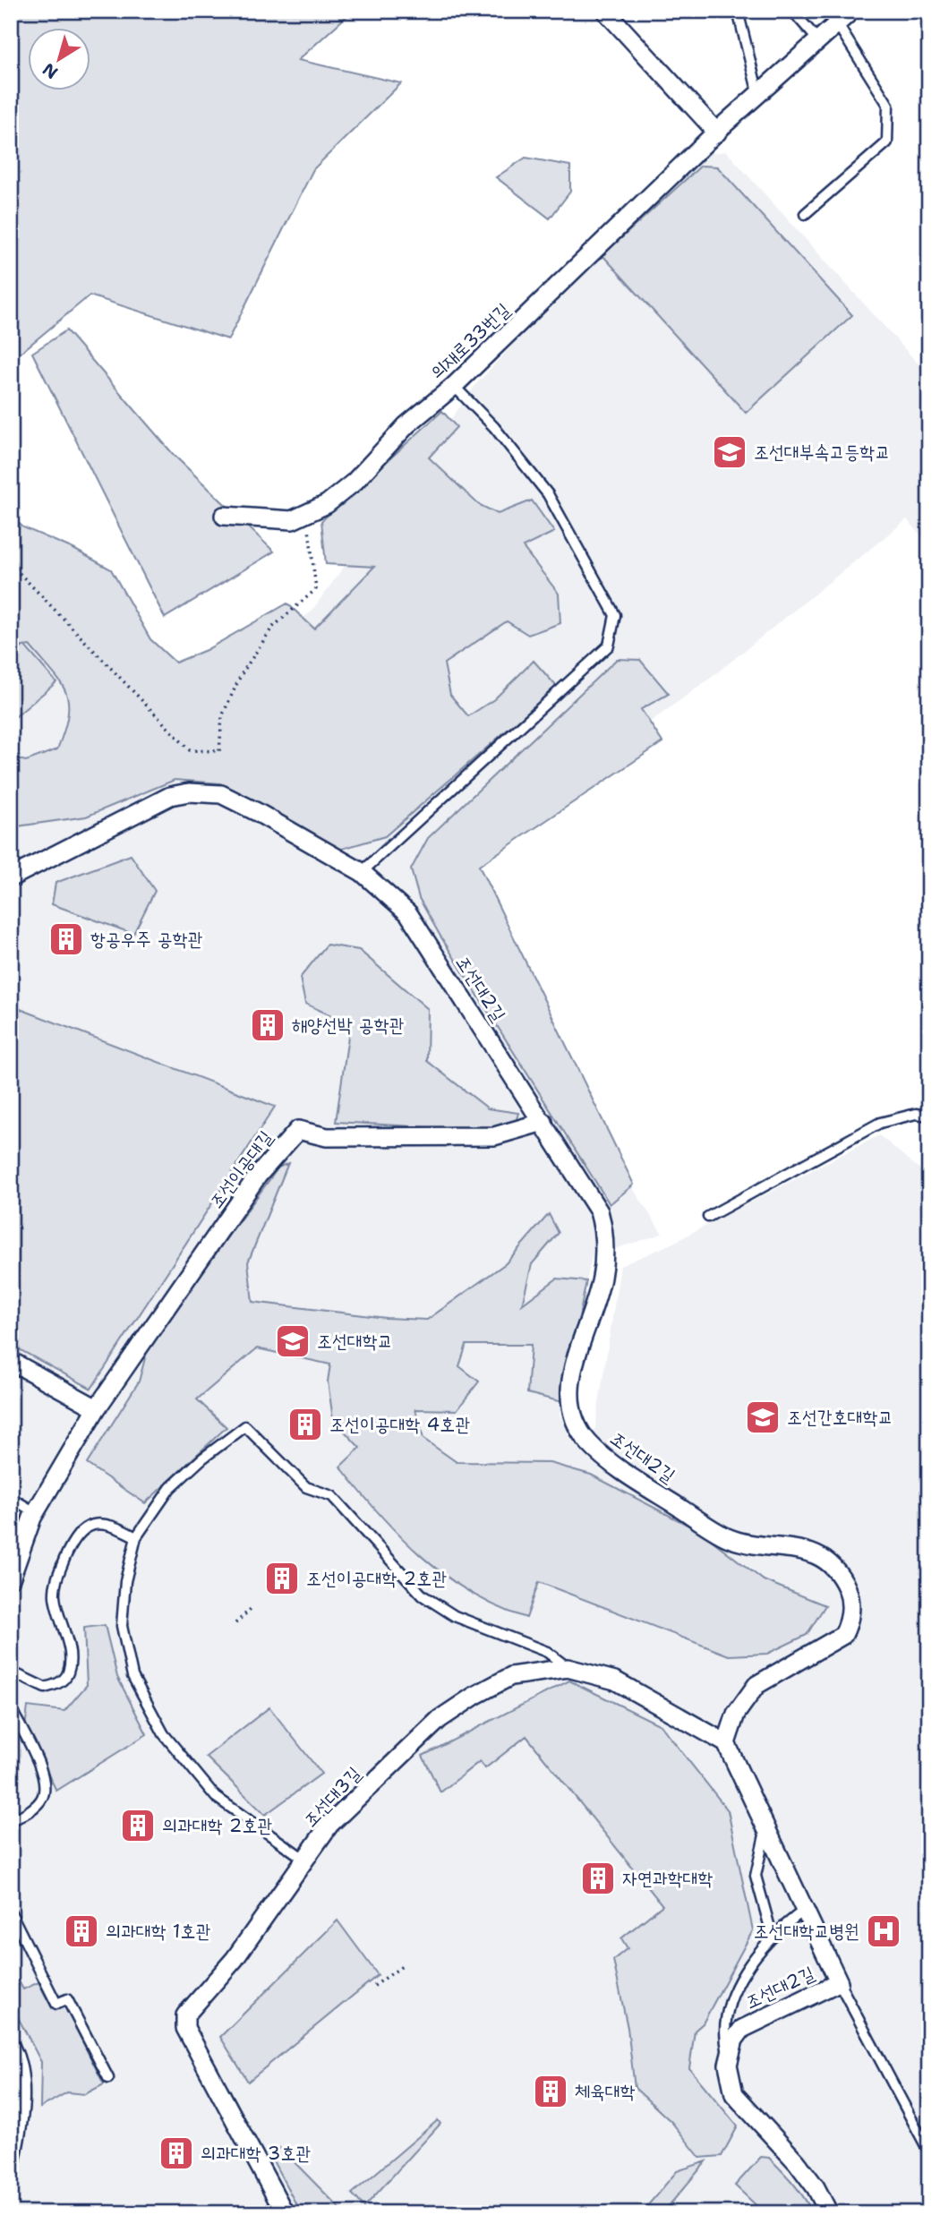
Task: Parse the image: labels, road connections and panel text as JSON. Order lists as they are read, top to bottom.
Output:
{
  "streets": {
    "street": [
      "의재로33번길",
      "조선대2길",
      "조선이공대길",
      "조선대3길"
    ]
  },
  "crossings": [
    ["조선대2길", "조선이공대길"],
    ["조선대2길", "조선대3길"]
  ],
  "places": {
    "school or university": ["조선대부속고등학교", "조선대학교", "조선간호대학교"],
    "building": [
      "항공우주 공학관",
      "해양선박 공학관",
      "조선이공대학 4호관",
      "조선이공대학 2호관",
      "의과대학 2호관",
      "자연과학대학",
      "의과대학 1호관",
      "체육대학",
      "의과대학 3호관"
    ],
    "hospital": ["조선대학교병원"]
  },
  "north": "bottom left"
}
